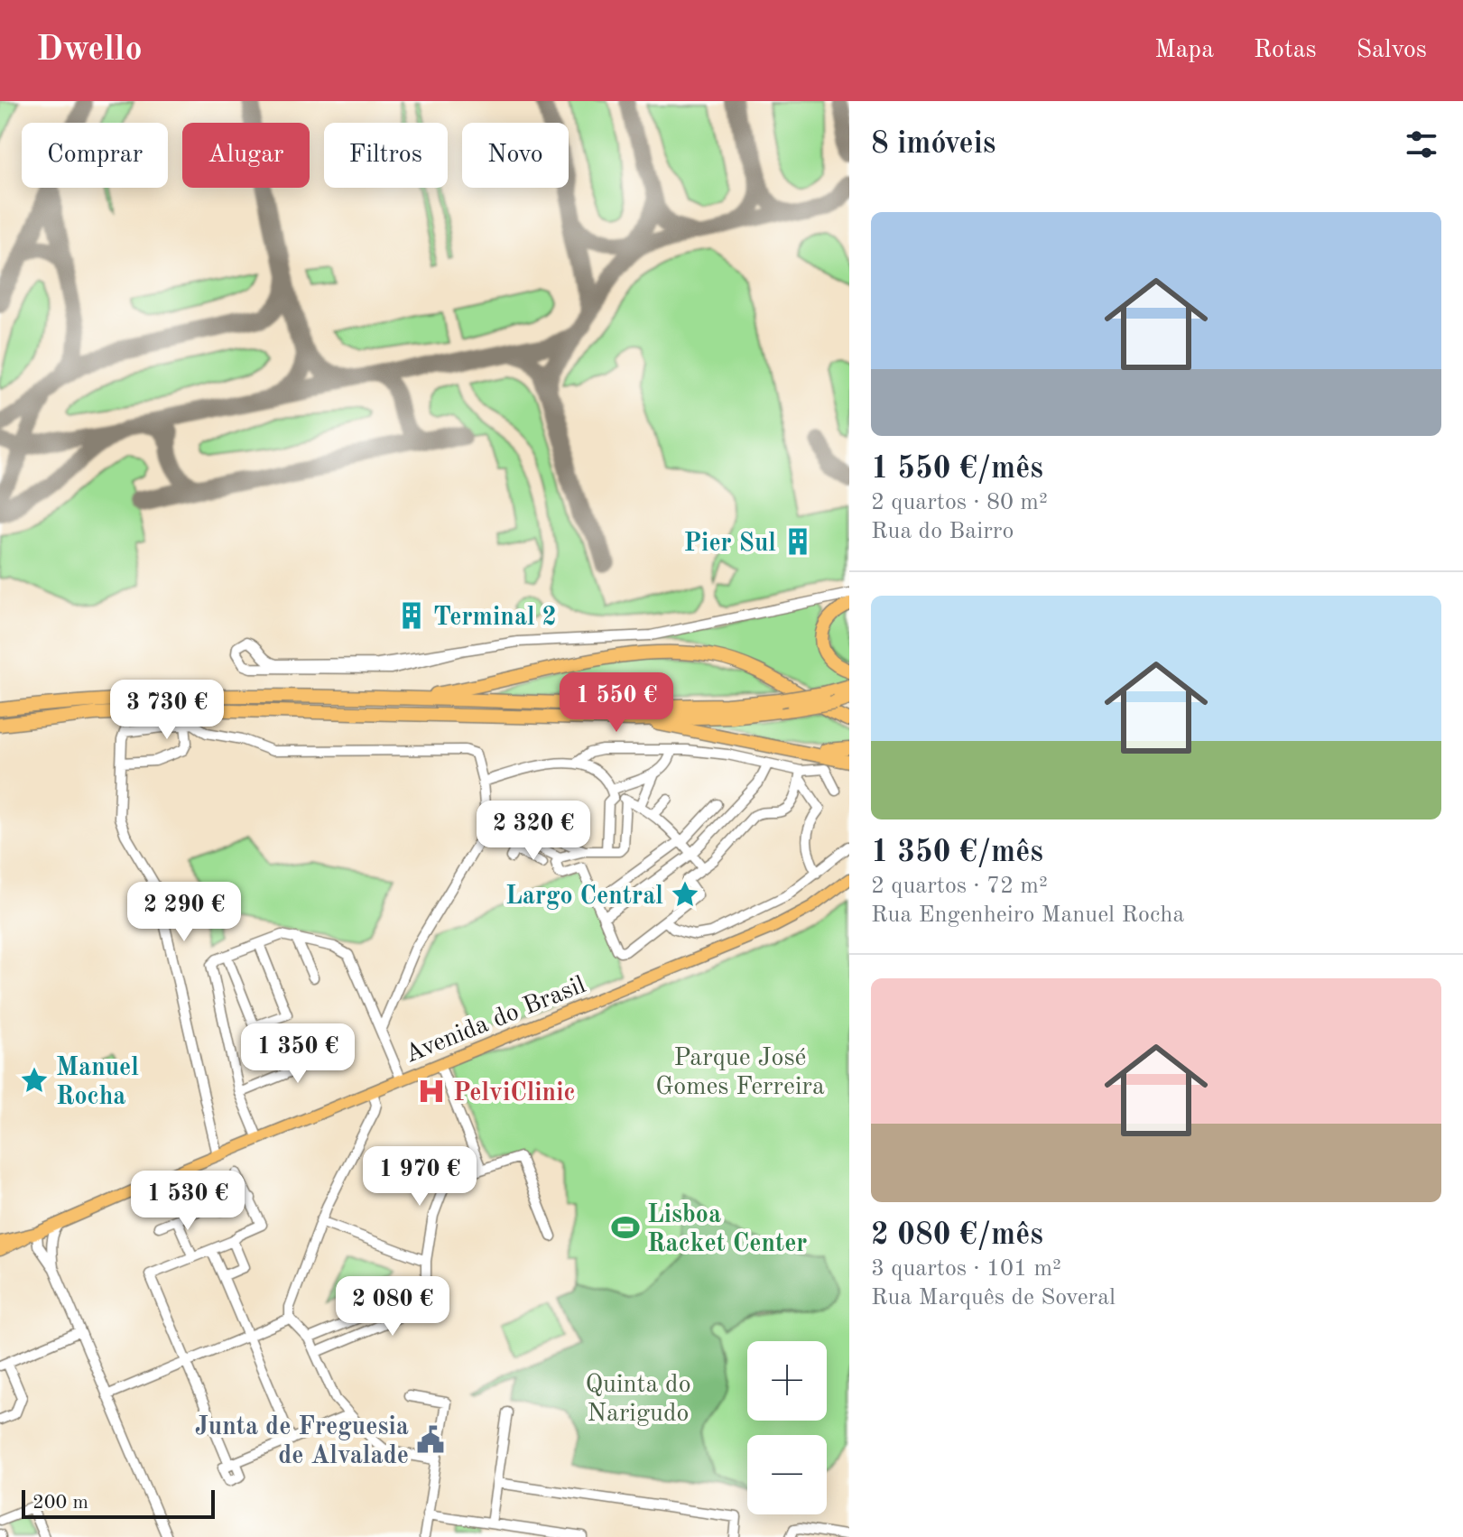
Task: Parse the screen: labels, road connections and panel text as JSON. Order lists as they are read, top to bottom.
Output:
{
  "streets": {
    "main road": ["Avenida do Brasil"]
  },
  "parks": ["Parque José Gomes Ferreira", "Quinta do Narigudo"],
  "places": {
    "building": ["Pier Sul", "Terminal 2"],
    "place": ["Largo Central", "Manuel Rocha"],
    "hospital": ["PelviClinic"],
    "sports": ["Lisboa Racket Center"],
    "public building": ["Junta de Freguesia de Alvalade"]
  },
  "scale_bar": "200 m",
  "page": {
    "header": "Dwello",
    "nav": ["Mapa", "Rotas", "Salvos"],
    "heading": "8 imóveis",
    "chip": [
      "Comprar",
      "Alugar",
      "Filtros",
      "Novo"
    ],
    "list": [
      {
        "name": "1 550 €/mês",
        "note": "2 quartos · 80 m² · Rua do Bairro"
      },
      {
        "name": "1 350 €/mês",
        "note": "2 quartos · 72 m² · Rua Engenheiro Manuel Rocha"
      },
      {
        "name": "2 080 €/mês",
        "note": "3 quartos · 101 m² · Rua Marquês de Soveral"
      }
    ],
    "price": [
      "1 550 €",
      "3 730 €",
      "2 320 €",
      "2 290 €",
      "1 350 €",
      "1 970 €",
      "1 530 €",
      "2 080 €"
    ],
    "map_buttons": ["+", "−"],
    "scale": "200 m"
  }
}
